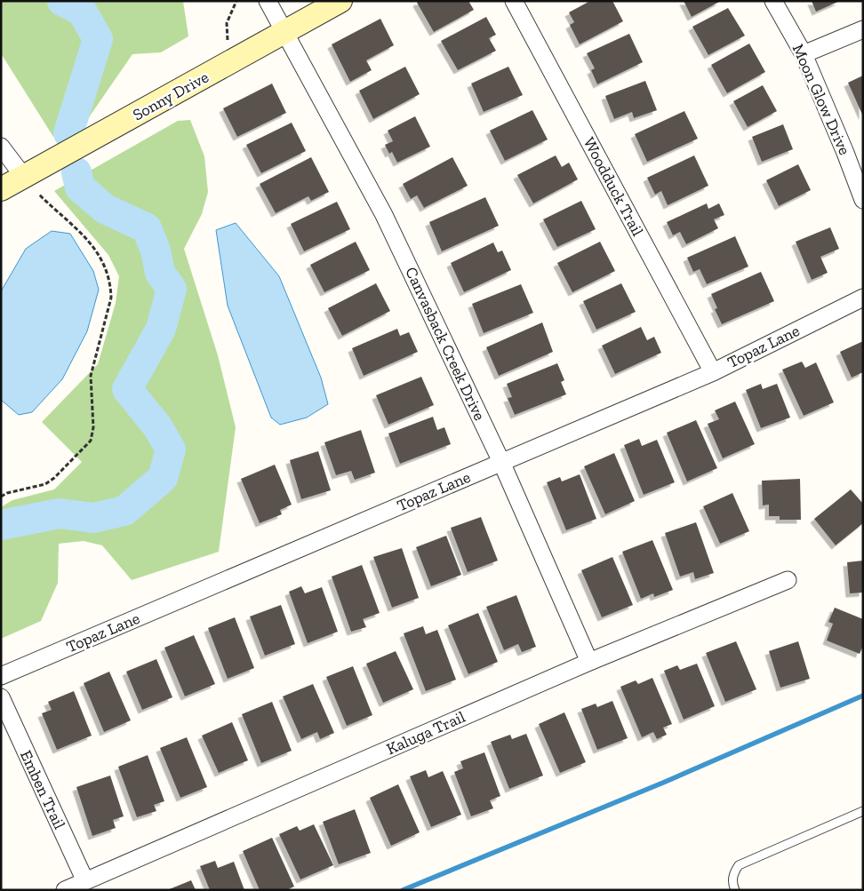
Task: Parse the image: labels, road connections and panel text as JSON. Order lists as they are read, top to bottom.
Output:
{
  "streets": {
    "street": [
      "Sonny Drive",
      "Moon Glow Drive",
      "Woodduck Trail",
      "Canvasback Creek Drive",
      "Topaz Lane",
      "Kaluga Trail",
      "Emben Trail"
    ]
  },
  "crossings": [
    ["Sonny Drive", "Canvasback Creek Drive"],
    ["Woodduck Trail", "Topaz Lane"],
    ["Canvasback Creek Drive", "Topaz Lane"],
    ["Canvasback Creek Drive", "Kaluga Trail"],
    ["Kaluga Trail", "Emben Trail"]
  ]
}
